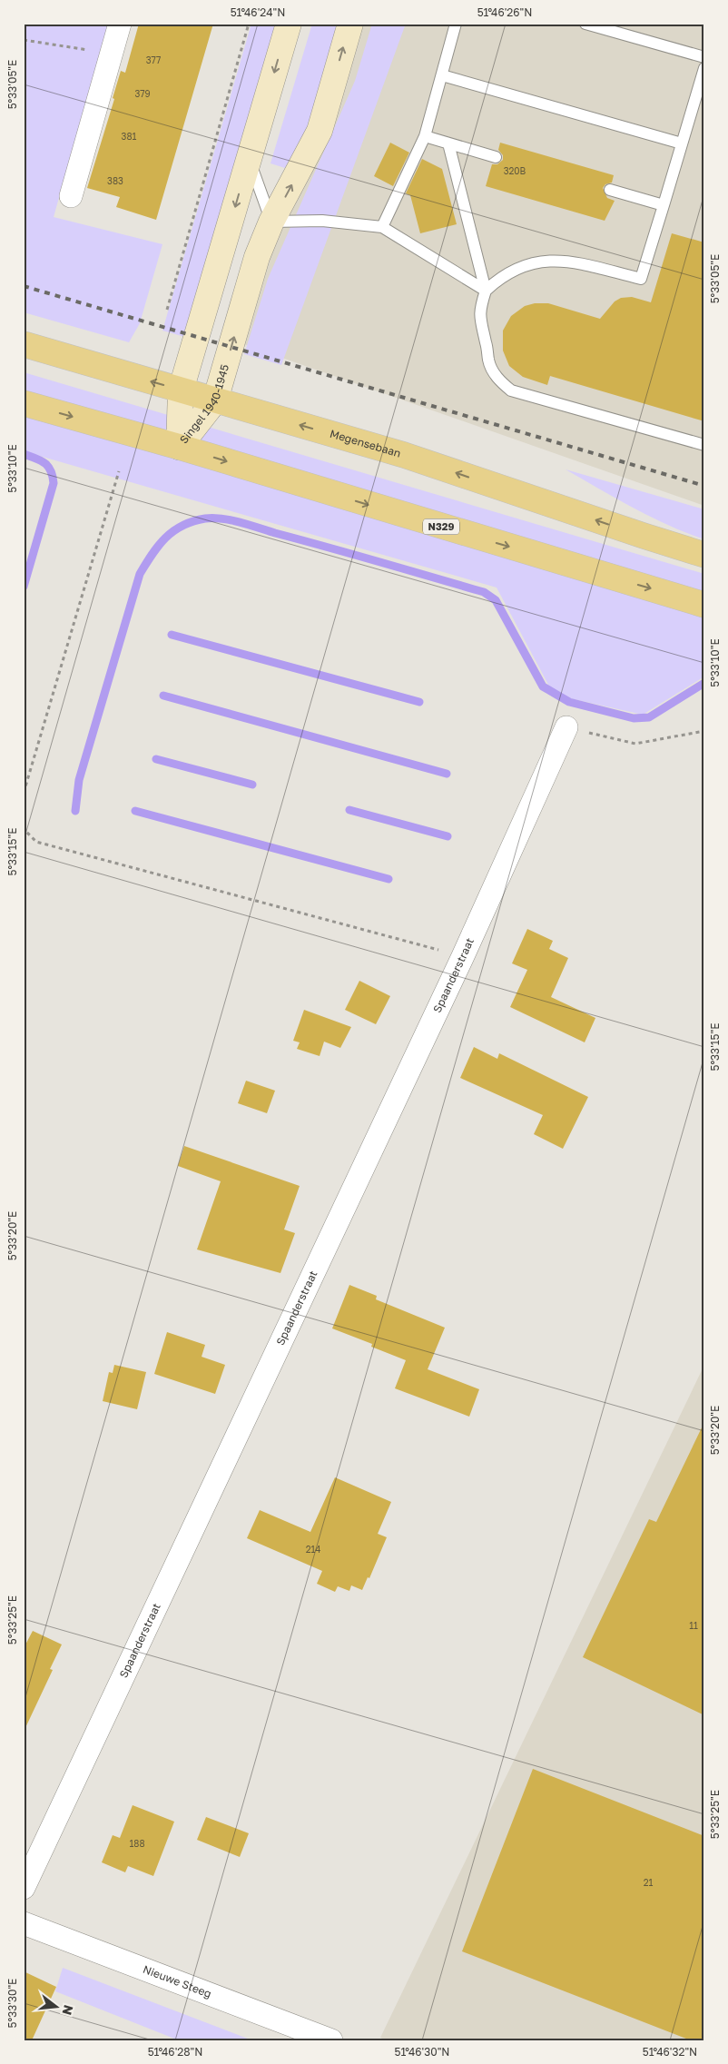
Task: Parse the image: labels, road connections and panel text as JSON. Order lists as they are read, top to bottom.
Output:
{
  "streets": {
    "main road": ["Singel 1940-1945", "Megensebaan", "N329"],
    "street": ["Spaanderstraat", "Nieuwe Steeg"]
  },
  "crossings": [
    ["Singel 1940-1945", "Megensebaan"],
    ["Singel 1940-1945", "N329"]
  ],
  "house_numbers": [
    "377",
    "379",
    "381",
    "320B",
    "383",
    "214",
    "11",
    "188",
    "21"
  ],
  "north": "right",
  "coordinates": [
    "51°46'24\"N",
    "51°46'26\"N",
    "5°33'05\"E",
    "5°33'10\"E",
    "5°33'15\"E",
    "5°33'20\"E",
    "5°33'25\"E",
    "5°33'30\"E",
    "51°46'28\"N",
    "51°46'30\"N",
    "51°46'32\"N"
  ]
}
